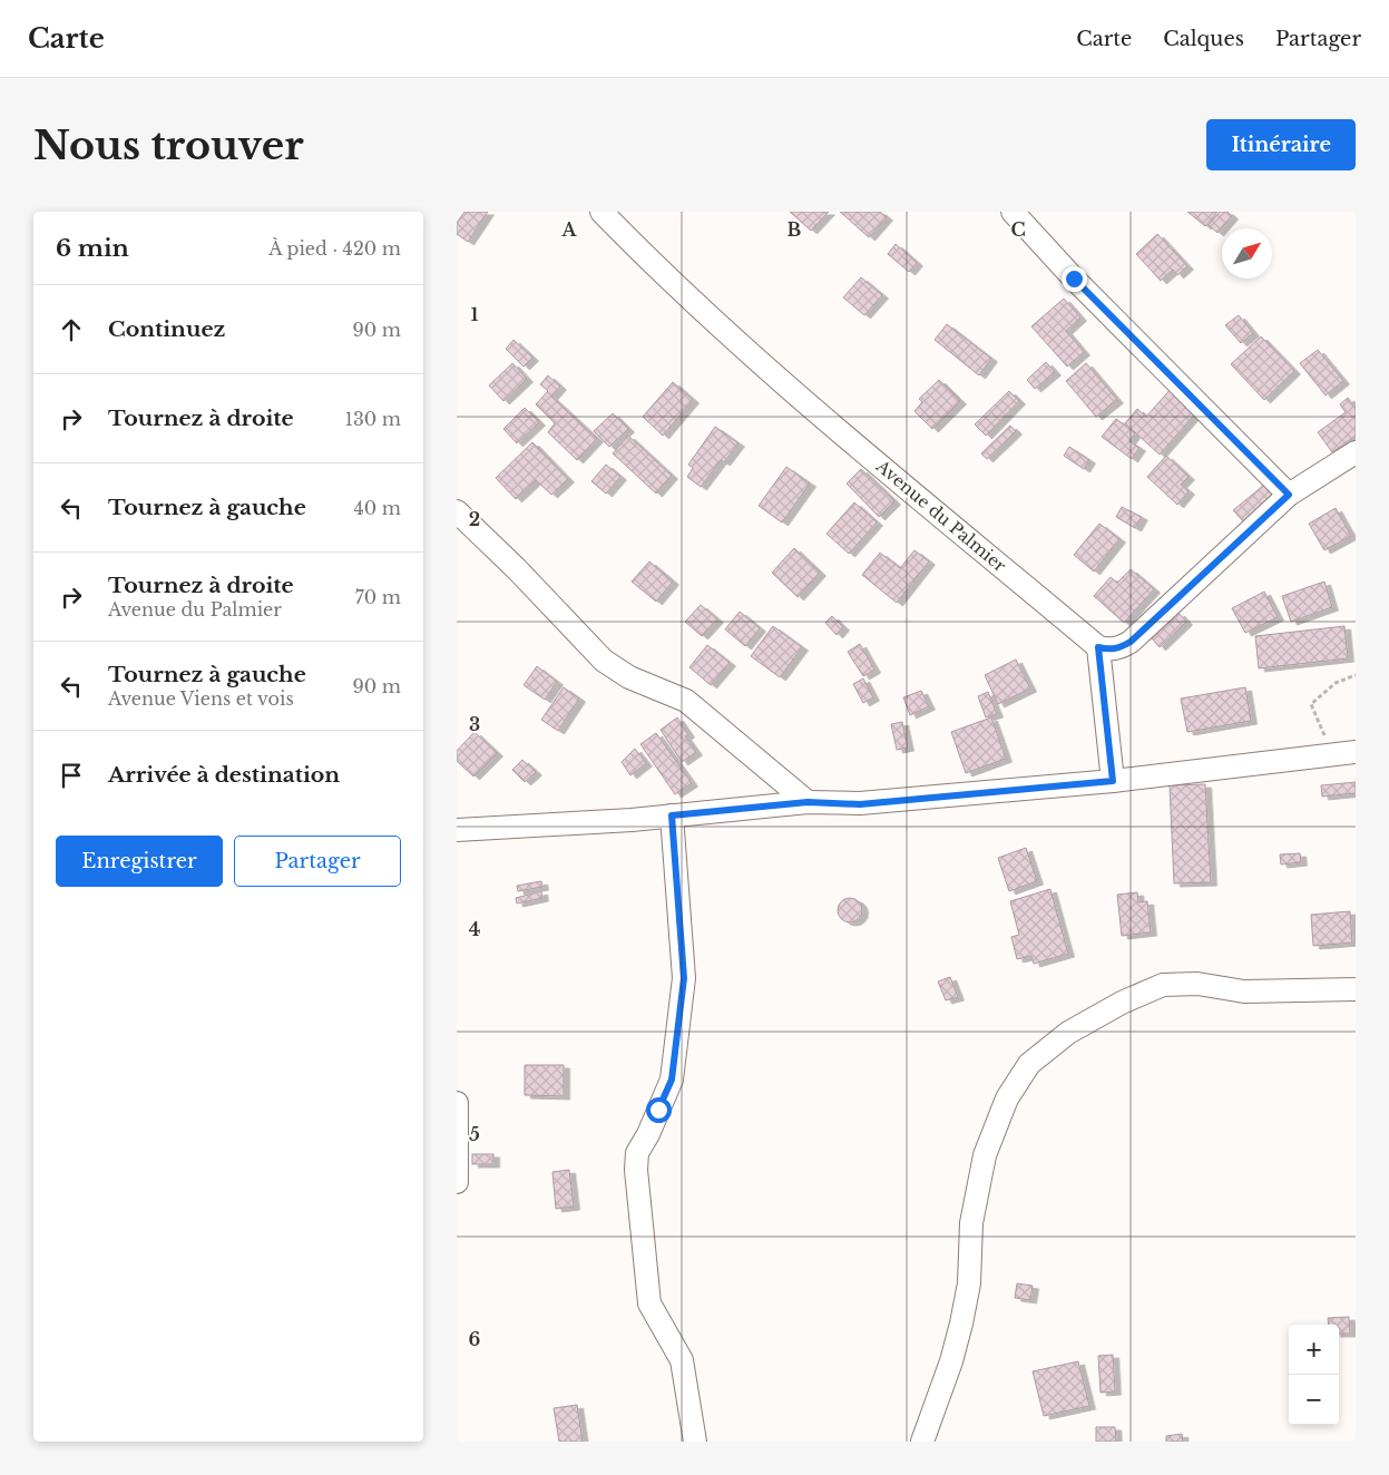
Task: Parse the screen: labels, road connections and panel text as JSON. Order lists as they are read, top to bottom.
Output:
{
  "streets": {
    "street": ["Avenue du Palmier"]
  },
  "north": "top right",
  "page": {
    "header": "Carte",
    "nav": ["Carte", "Calques", "Partager"],
    "buttons": [
      "Itinéraire",
      ["Enregistrer", "Partager"]
    ],
    "title": "Nous trouver",
    "heading": ["6 min", "À pied · 420 m"],
    "list": [
      ["Continuez", "90 m"],
      ["Tournez à droite", "130 m"],
      ["Tournez à gauche", "40 m"],
      ["Tournez à droite", "Avenue du Palmier", "70 m"],
      ["Tournez à gauche", "Avenue Viens et vois", "90 m"],
      "Arrivée à destination"
    ],
    "map_buttons": ["+", "−"]
  },
  "grid": {
    "columns": ["A", "B", "C"],
    "rows": [
      "1",
      "2",
      "3",
      "4",
      "5",
      "6"
    ]
  }
}
